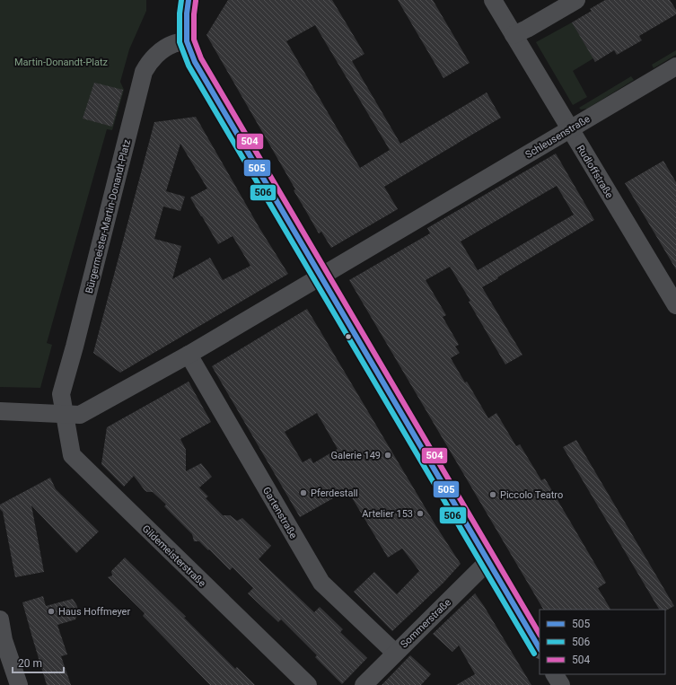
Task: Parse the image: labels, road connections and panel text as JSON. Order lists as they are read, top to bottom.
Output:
{
  "streets": {
    "street": [
      "Schleusenstraße",
      "Rudloffstraße",
      "Bürgermeister-Martin-Donandt-Platz",
      "Gartenstraße",
      "Gildemeisterstraße",
      "Sommerstraße"
    ]
  },
  "crossings": [
    ["Schleusenstraße", "Rudloffstraße"],
    ["Schleusenstraße", "Bürgermeister-Martin-Donandt-Platz"],
    ["Schleusenstraße", "Gartenstraße"],
    ["Schleusenstraße", "Gildemeisterstraße"],
    ["Bürgermeister-Martin-Donandt-Platz", "Gildemeisterstraße"],
    ["Gartenstraße", "Sommerstraße"]
  ],
  "parks": ["Martin-Donandt-Platz"],
  "places": [
    "Galerie 149",
    "Pferdestall",
    "Piccolo Teatro",
    "Artelier 153",
    "Haus Hoffmeyer"
  ],
  "lines": ["transit line 505", "transit line 506", "transit line 504"],
  "legend": ["505", "506", "504"],
  "scale_bar": "20 m"
}
